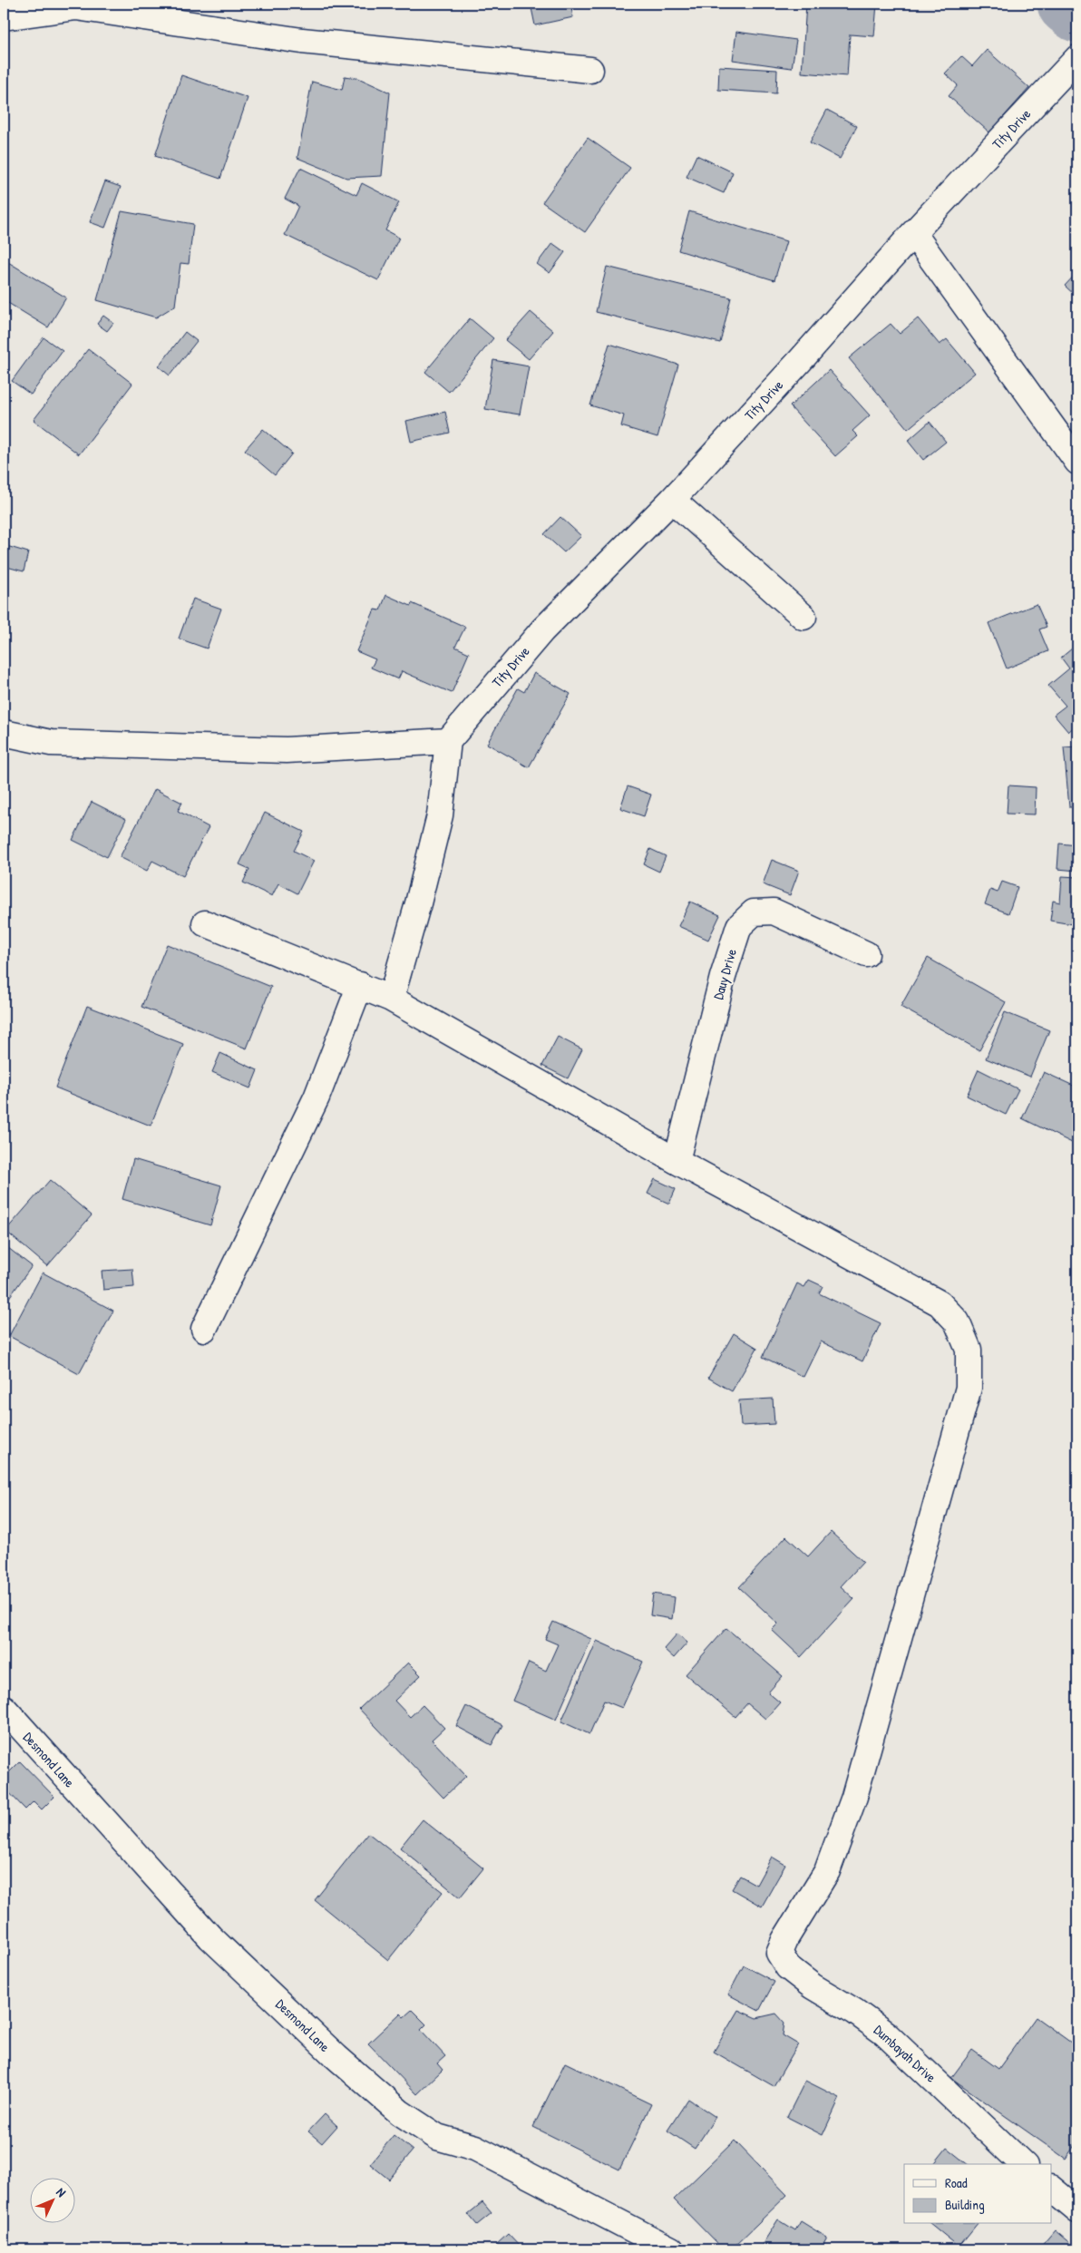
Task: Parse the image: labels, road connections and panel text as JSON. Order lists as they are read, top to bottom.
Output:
{
  "streets": {
    "street": [
      "Tity Drive",
      "Dauy Drive",
      "Desmond Lane",
      "Dumbayah Drive"
    ]
  },
  "crossings": [
    ["Dauy Drive", "Dumbayah Drive"]
  ],
  "legend": ["Road", "Building"],
  "north": "top right"
}
